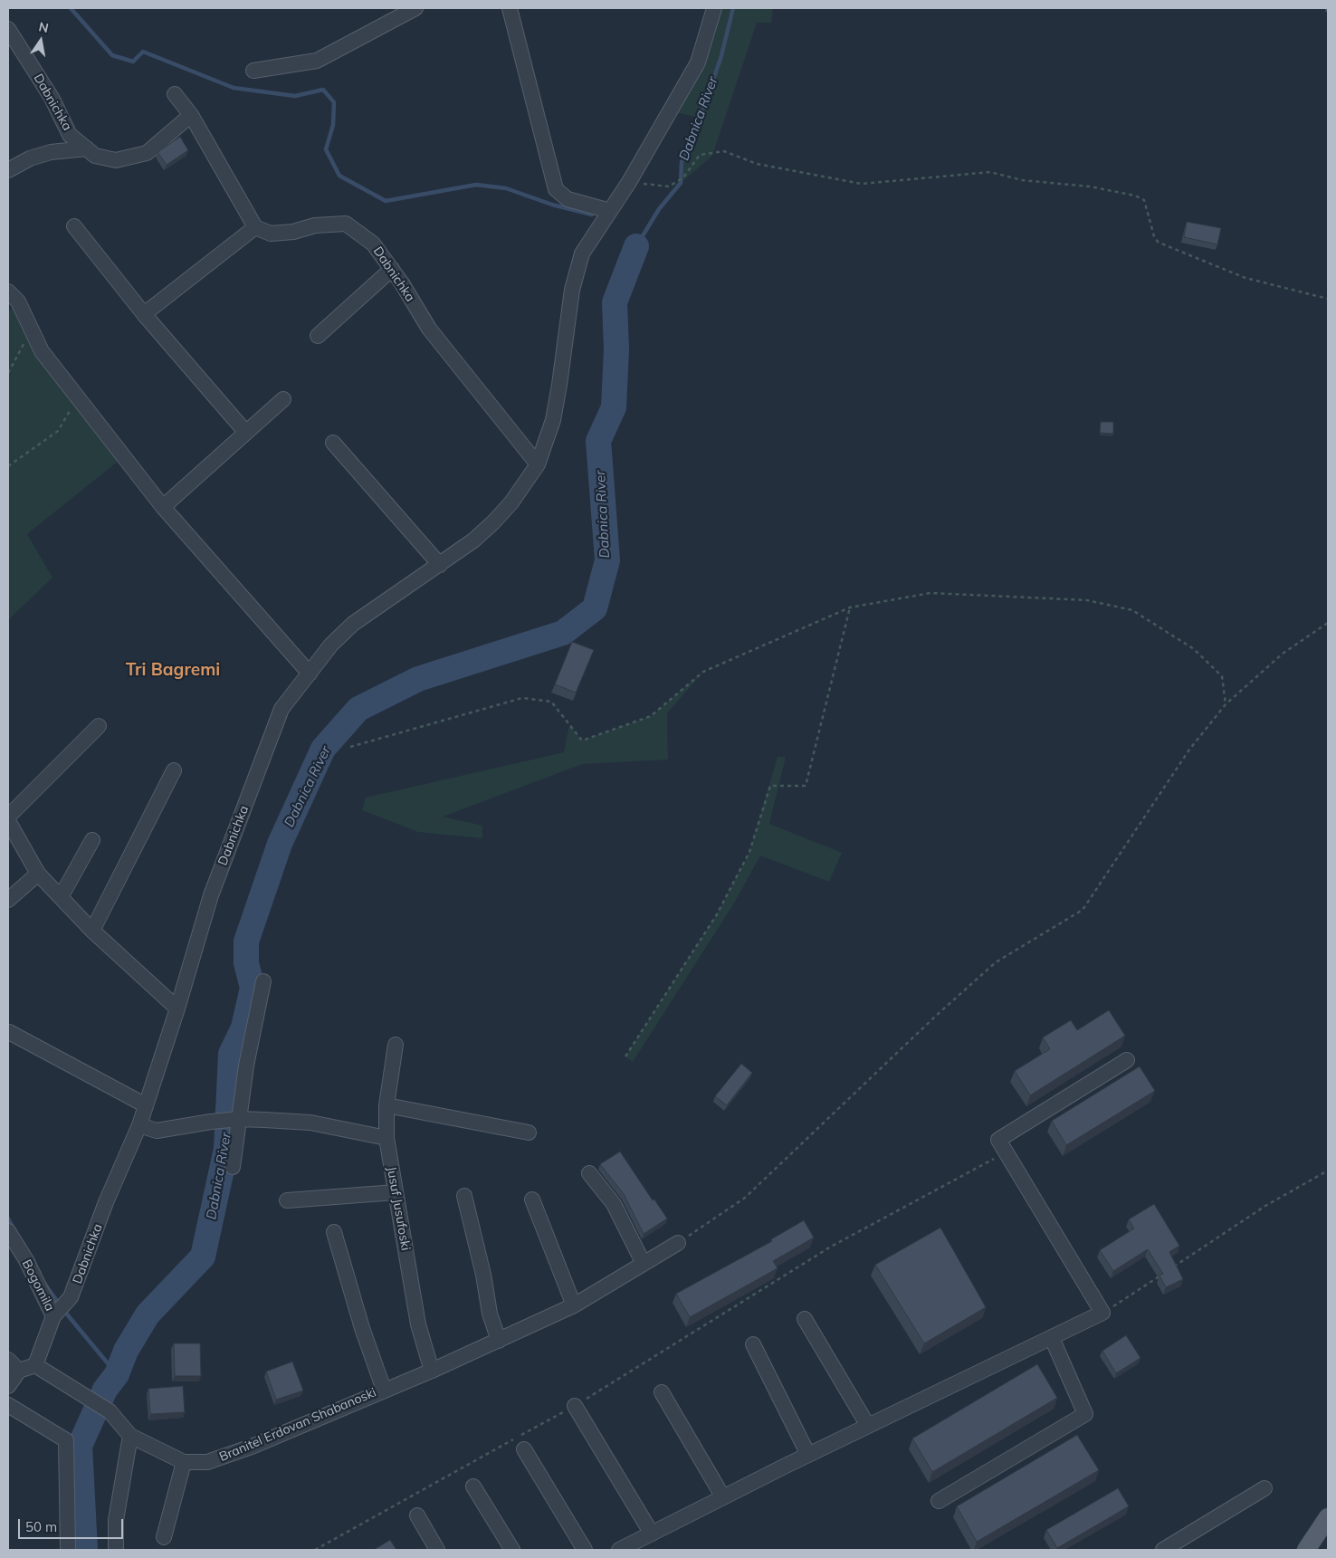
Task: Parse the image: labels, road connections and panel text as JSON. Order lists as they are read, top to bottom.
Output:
{
  "streets": {
    "street": [
      "Dabnichka",
      "Jusuf Jusufoski",
      "Bogomila",
      "Branitel Erdovan Shabanoski"
    ]
  },
  "crossings": [
    ["Dabnichka", "Bogomila"],
    ["Dabnichka", "Branitel Erdovan Shabanoski"],
    ["Jusuf Jusufoski", "Branitel Erdovan Shabanoski"]
  ],
  "districts": ["Tri Bagremi"],
  "water": ["Dabnica River"],
  "scale_bar": "50 m",
  "north": "top"
}
